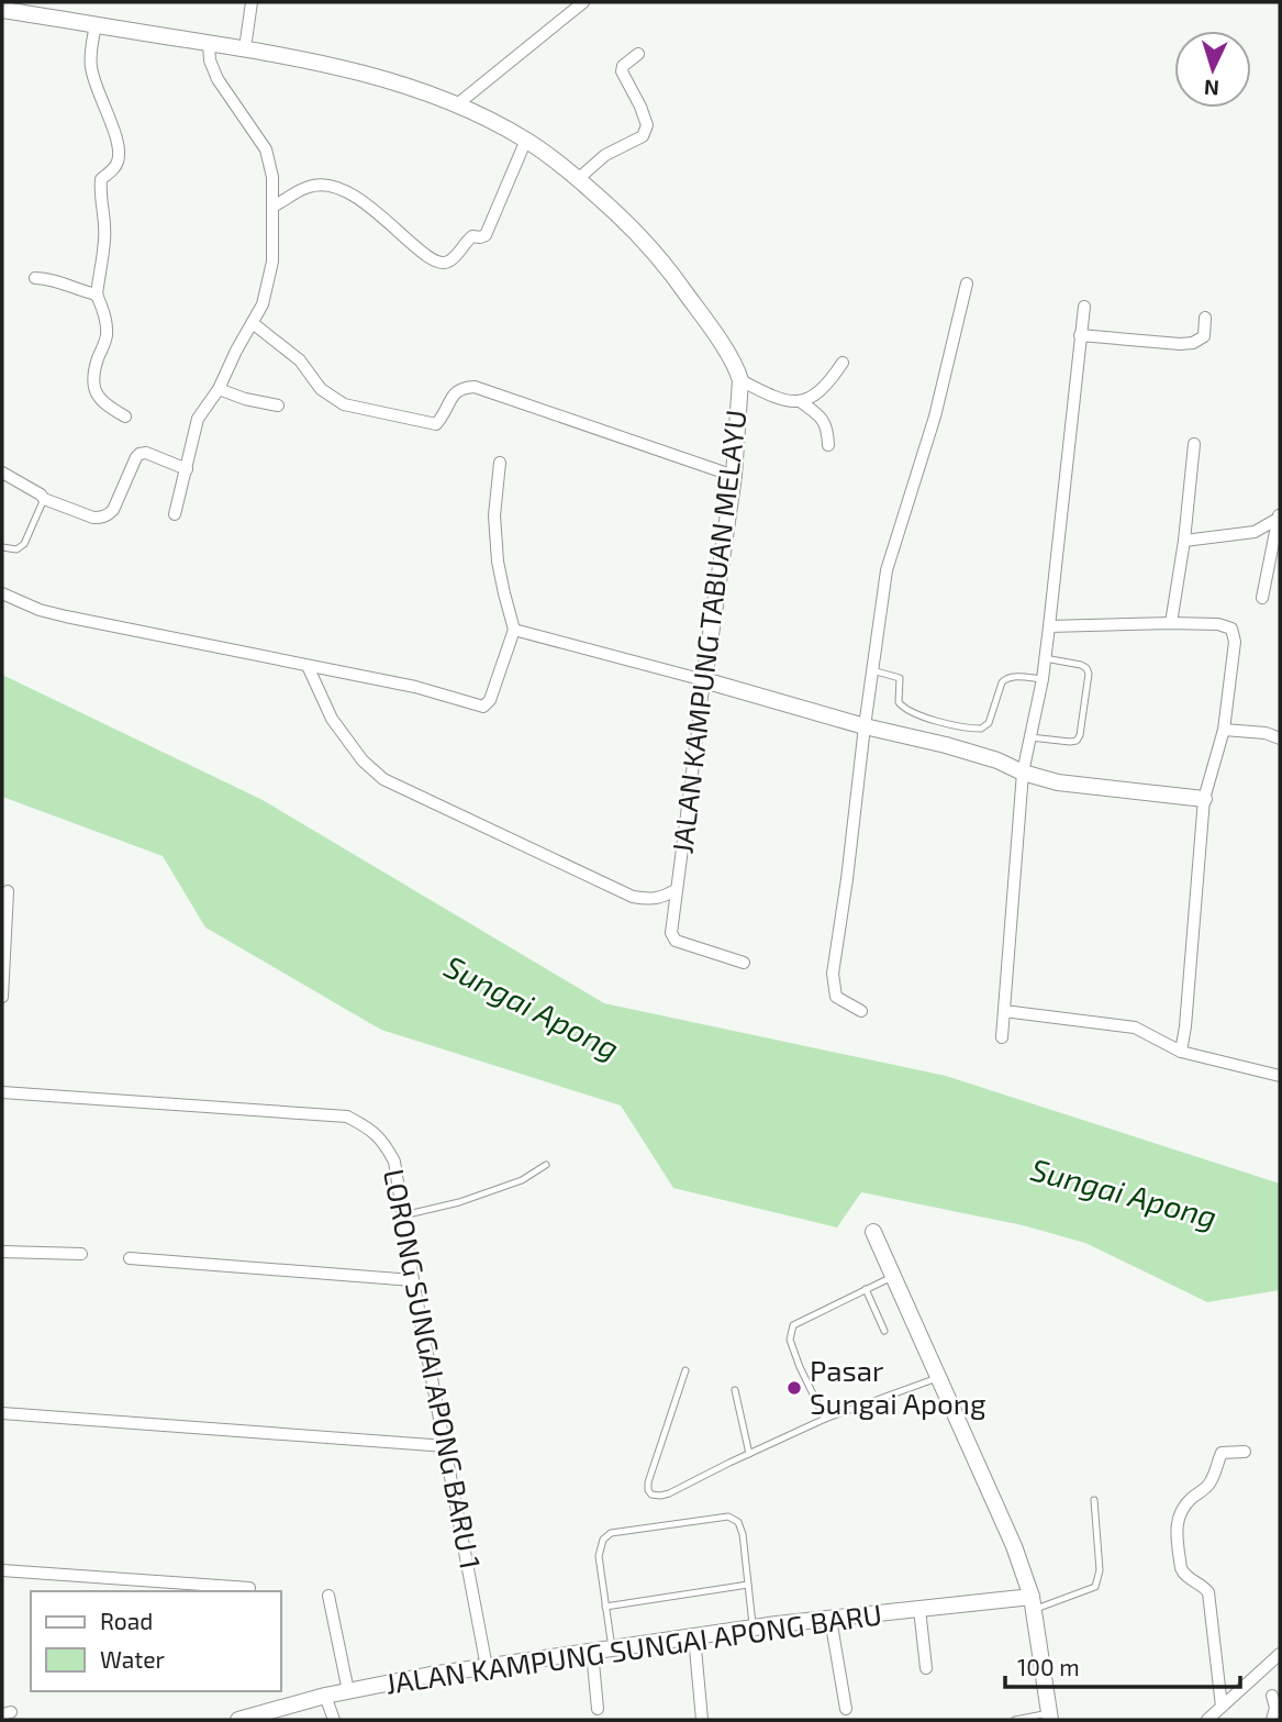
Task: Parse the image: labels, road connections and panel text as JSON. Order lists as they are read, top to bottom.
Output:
{
  "streets": {
    "street": ["JALAN KAMPUNG TABUAN MELAYU", "LORONG SUNGAI APONG BARU 1", "JALAN KAMPUNG SUNGAI APONG BARU"]
  },
  "crossings": [
    ["LORONG SUNGAI APONG BARU 1", "JALAN KAMPUNG SUNGAI APONG BARU"]
  ],
  "water": ["Sungai Apong"],
  "places": ["Pasar Sungai Apong"],
  "legend": ["Road", "Water"],
  "scale_bar": "100 m",
  "north": "bottom"
}
